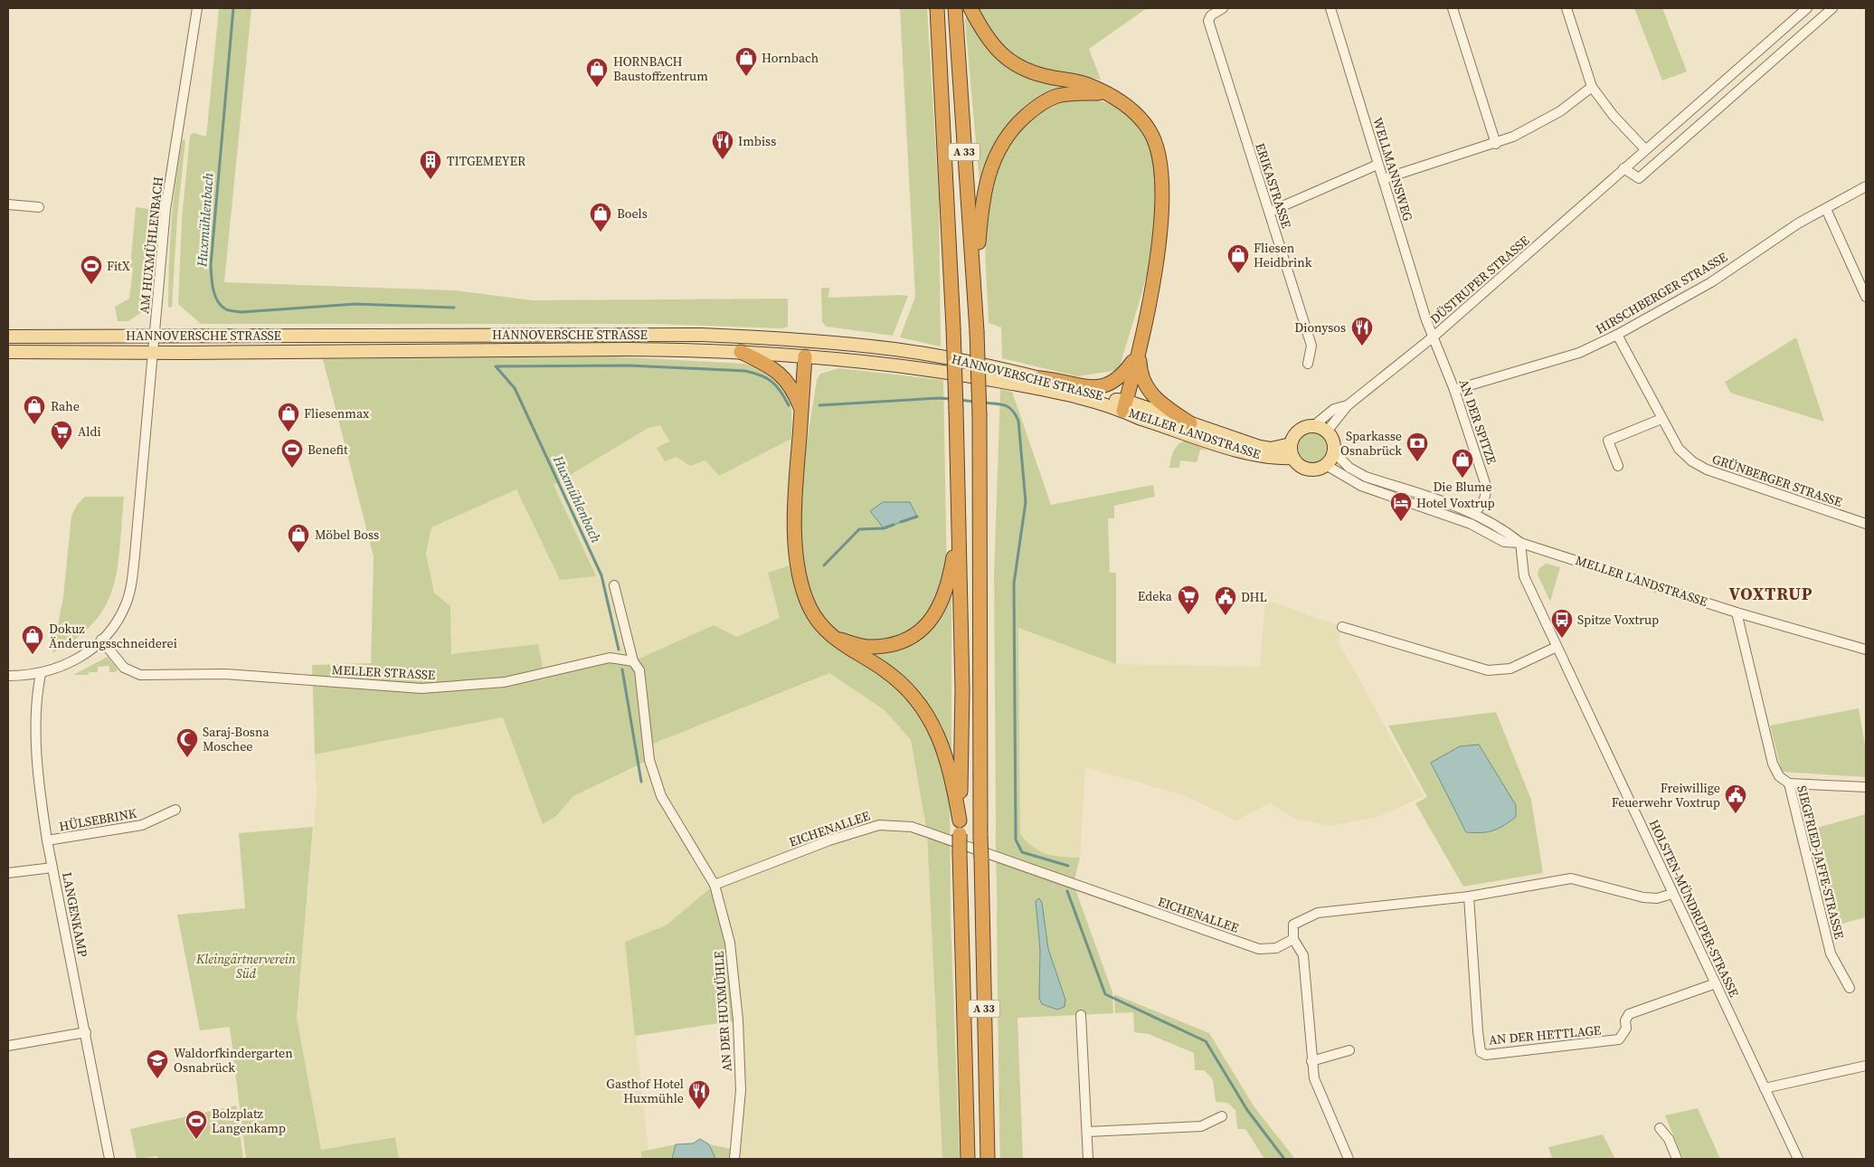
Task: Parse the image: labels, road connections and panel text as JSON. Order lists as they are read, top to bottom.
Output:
{
  "streets": {
    "highway": ["A 33"],
    "main road": ["HANNOVERSCHE STRASSE", "MELLER LANDSTRASSE"],
    "street": [
      "WELLMANNSWEG",
      "ERIKASTRASSE",
      "AM HUXMÜHLENBACH",
      "DÜSTRUPER STRASSE",
      "HIRSCHBERGER STRASSE",
      "AN DER SPITZE",
      "GRÜNBERGER STRASSE",
      "MELLER STRASSE",
      "HÜLSEBRINK",
      "EICHENALLEE",
      "SIEGFRIED-JAFFE-STRASSE",
      "HOLSTEN-MÜNDRUPER-STRASSE",
      "LANGENKAMP",
      "AN DER HUXMÜHLE",
      "AN DER HETTLAGE"
    ]
  },
  "crossings": [
    ["WELLMANNSWEG", "DÜSTRUPER STRASSE"],
    ["WELLMANNSWEG", "AN DER SPITZE"],
    ["AM HUXMÜHLENBACH", "HANNOVERSCHE STRASSE"],
    ["AM HUXMÜHLENBACH", "MELLER STRASSE"],
    ["AM HUXMÜHLENBACH", "LANGENKAMP"],
    ["DÜSTRUPER STRASSE", "AN DER SPITZE"],
    ["DÜSTRUPER STRASSE", "MELLER LANDSTRASSE"],
    ["HIRSCHBERGER STRASSE", "AN DER SPITZE"],
    ["HIRSCHBERGER STRASSE", "GRÜNBERGER STRASSE"],
    ["HANNOVERSCHE STRASSE", "MELLER LANDSTRASSE"],
    ["AN DER SPITZE", "MELLER LANDSTRASSE"],
    ["MELLER LANDSTRASSE", "SIEGFRIED-JAFFE-STRASSE"],
    ["MELLER LANDSTRASSE", "HOLSTEN-MÜNDRUPER-STRASSE"],
    ["MELLER STRASSE", "AN DER HUXMÜHLE"],
    ["HÜLSEBRINK", "LANGENKAMP"],
    ["EICHENALLEE", "AN DER HUXMÜHLE"],
    ["HOLSTEN-MÜNDRUPER-STRASSE", "AN DER HETTLAGE"]
  ],
  "districts": ["VOXTRUP"],
  "water": ["Huxmühlenbach"],
  "parks": ["Kleingärtnerverein Süd"],
  "places": {
    "shop": [
      "Hornbach",
      "HORNBACH Baustoffzentrum",
      "Boels",
      "Fliesen Heidbrink",
      "Rahe",
      "Fliesenmax",
      "Die Blume",
      "Möbel Boss",
      "Dokuz Änderungsschneiderei"
    ],
    "restaurant": ["Imbiss", "Dionysos", "Gasthof Hotel Huxmühle"],
    "building": ["TITGEMEYER"],
    "sports": ["FitX", "Benefit", "Bolzplatz Langenkamp"],
    "supermarket": ["Aldi", "Edeka"],
    "bank": ["Sparkasse Osnabrück"],
    "hotel": ["Hotel Voxtrup"],
    "public building": ["DHL", "Freiwillige Feuerwehr Voxtrup"],
    "bus stop": ["Spitze Voxtrup"],
    "mosque": ["Saraj-Bosna Moschee"],
    "school or university": ["Waldorfkindergarten Osnabrück"]
  }
}
